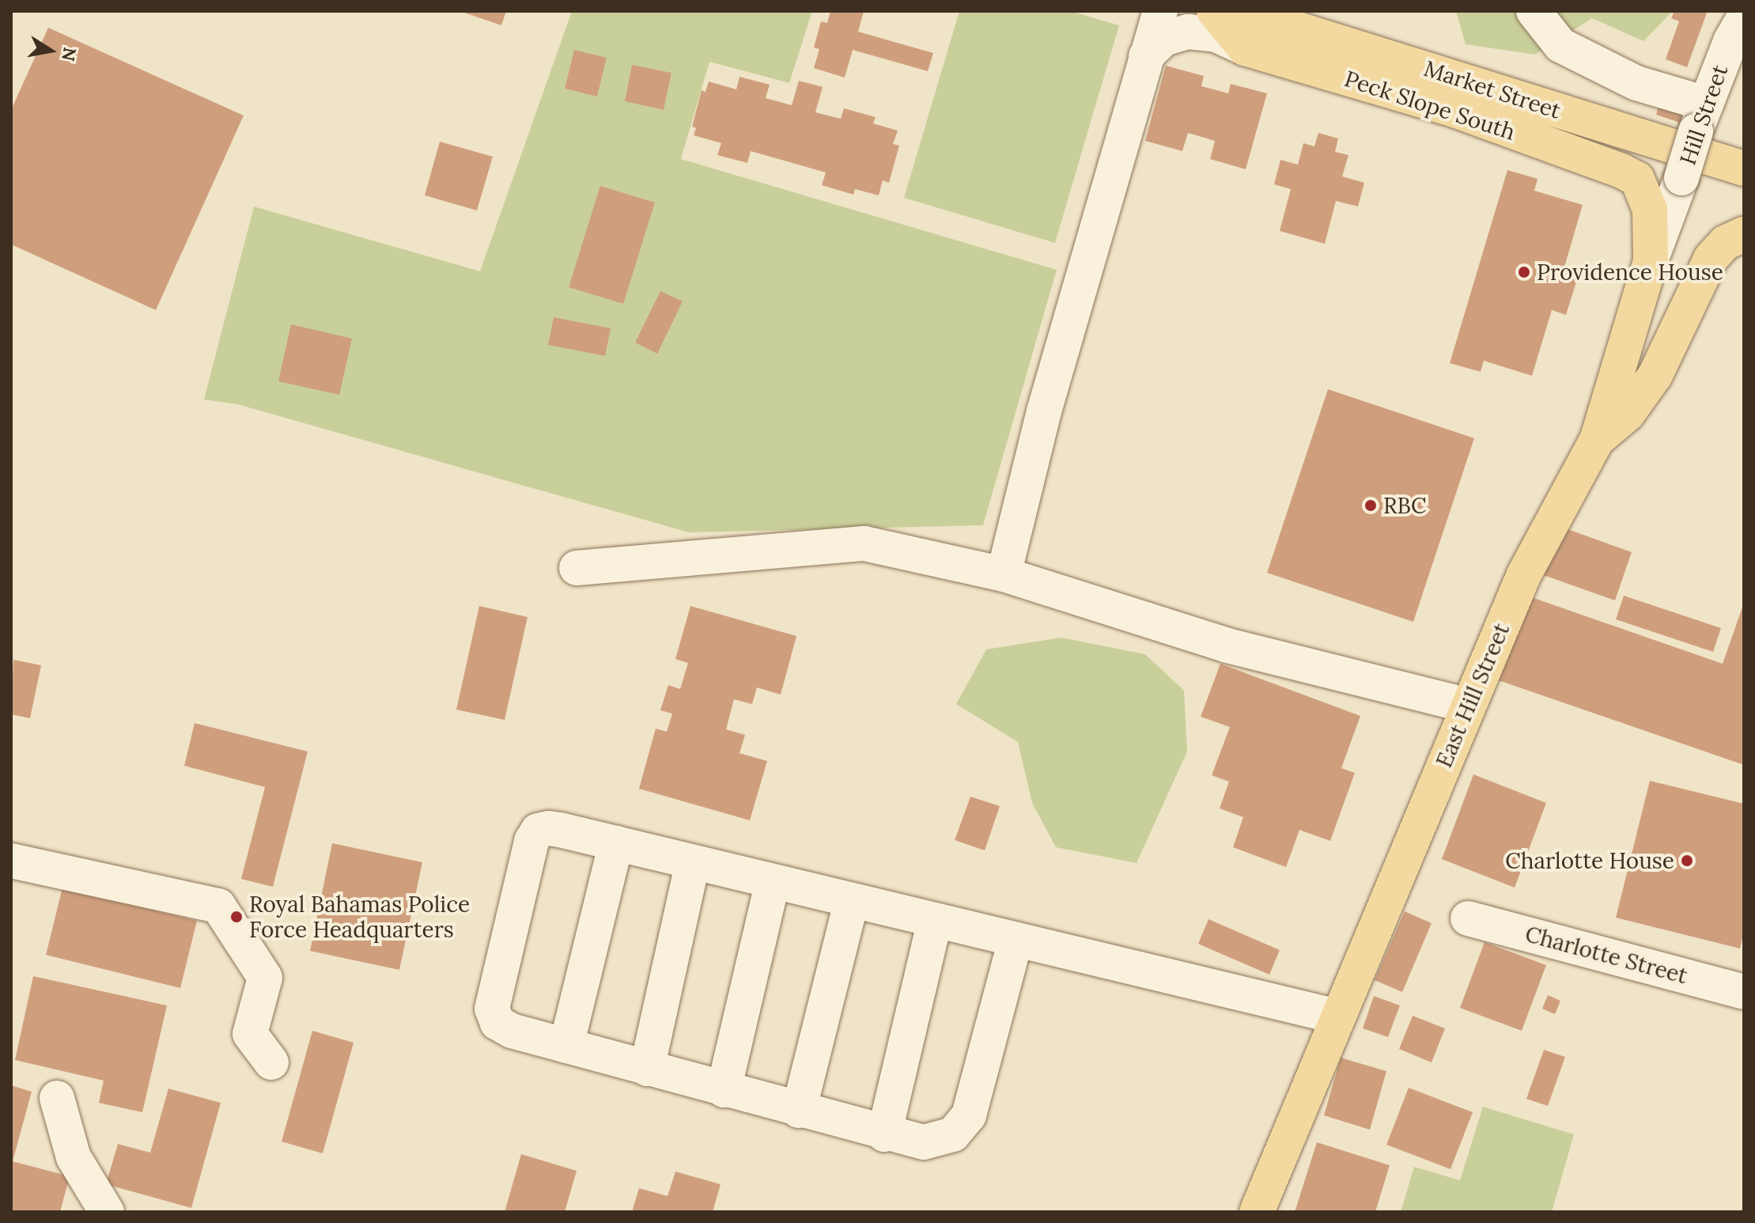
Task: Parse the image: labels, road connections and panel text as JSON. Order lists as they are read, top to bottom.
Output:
{
  "streets": {
    "main road": ["Market Street", "Peck Slope South", "East Hill Street"],
    "street": ["Hill Street", "Charlotte Street"]
  },
  "crossings": [
    ["Peck Slope South", "East Hill Street"],
    ["Hill Street", "East Hill Street"]
  ],
  "places": [
    "Providence House",
    "RBC",
    "Charlotte House",
    "Royal Bahamas Police Force Headquarters"
  ],
  "north": "right"
}
